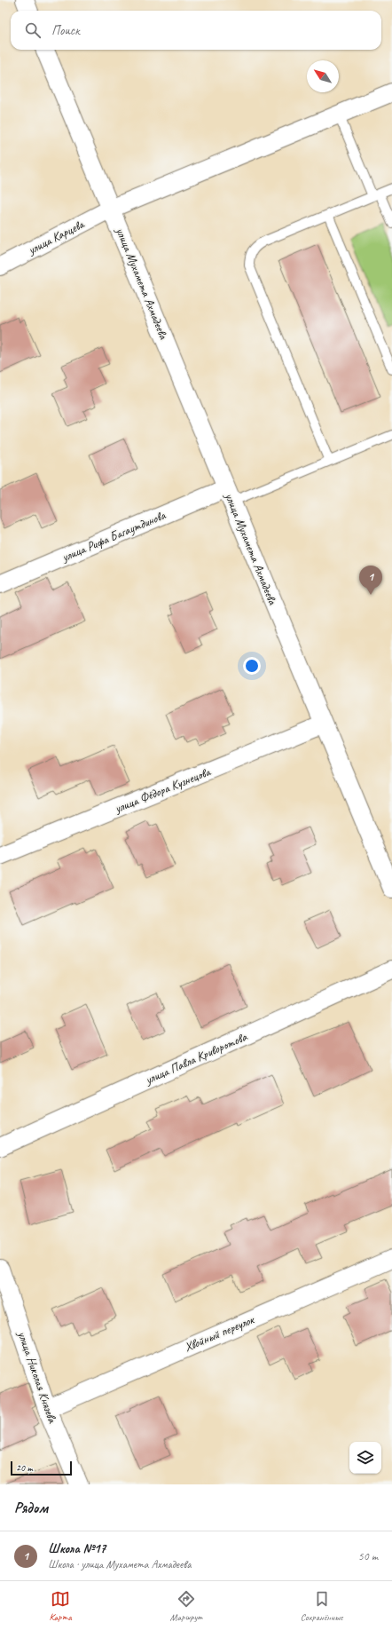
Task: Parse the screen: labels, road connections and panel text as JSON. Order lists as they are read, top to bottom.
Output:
{
  "streets": {
    "street": [
      "улица Карцева",
      "улица Мухамета Ахмадеева",
      "улица Рифа Багаутдинова",
      "улица Фёдора Кузнецова",
      "улица Павла Криворотова",
      "Хвойный переулок",
      "улица Николая Князева"
    ]
  },
  "crossings": [
    ["улица Карцева", "улица Мухамета Ахмадеева"],
    ["улица Мухамета Ахмадеева", "улица Рифа Багаутдинова"],
    ["улица Мухамета Ахмадеева", "улица Фёдора Кузнецова"],
    ["Хвойный переулок", "улица Николая Князева"]
  ],
  "scale_bar": "20 m",
  "north": "top left",
  "page": {
    "search": "Поиск",
    "pins": "1",
    "scale": "20 m",
    "heading": "Рядом",
    "list": [
      {
        "mark": "1",
        "name": "Школа №17",
        "note": "Школа · улица Мухамета Ахмадеева",
        "value": "50 m"
      }
    ],
    "nav": ["Карта", "Маршрут", "Сохранённые"]
  }
}
